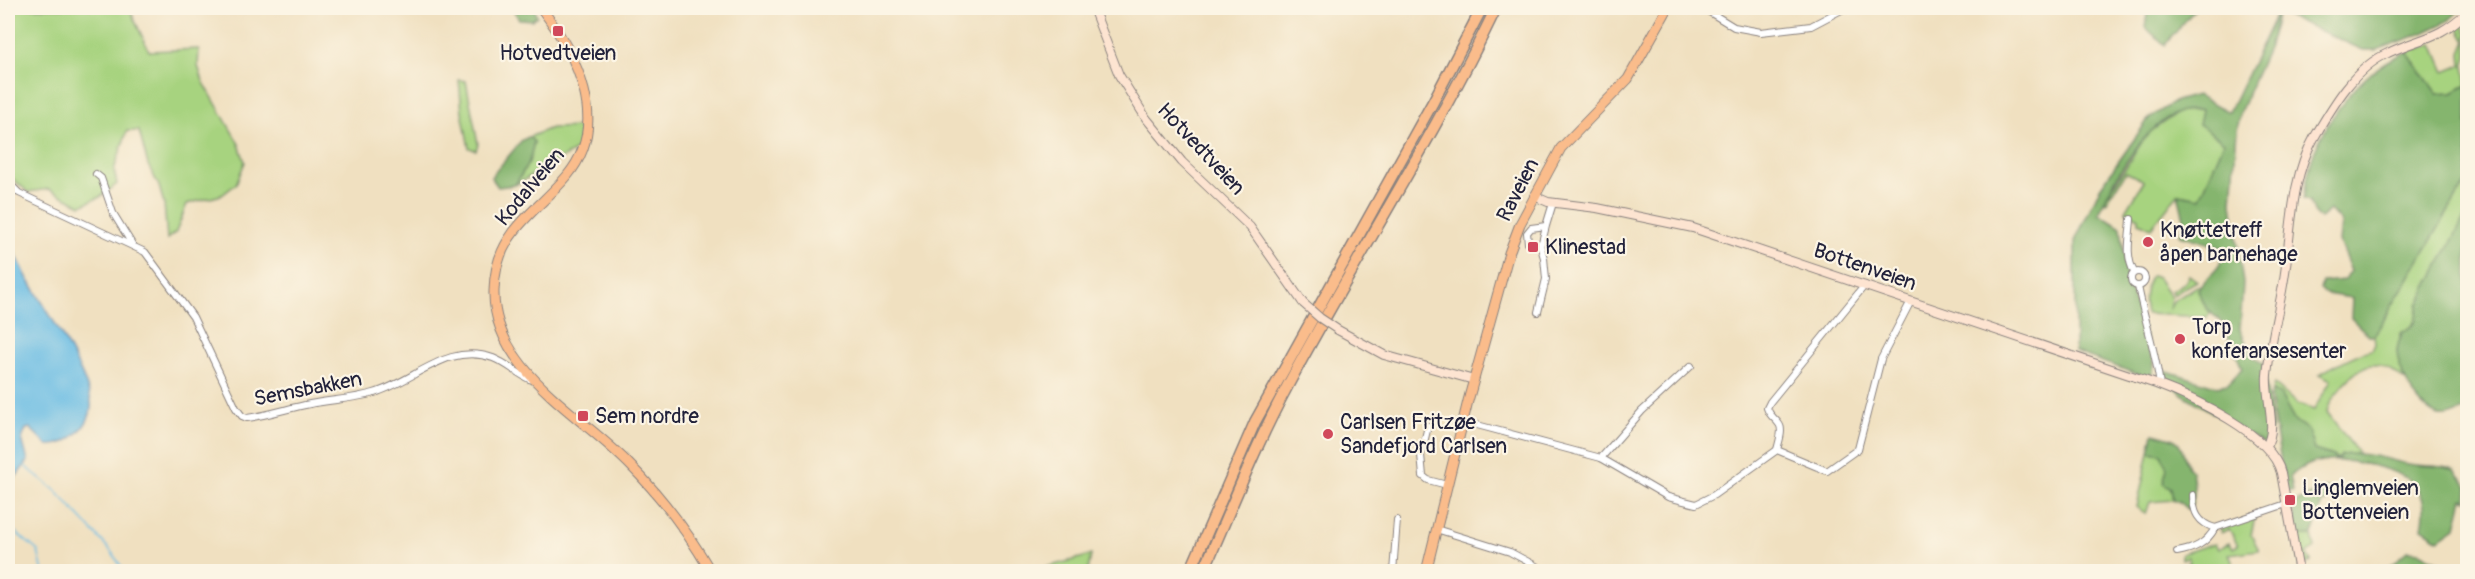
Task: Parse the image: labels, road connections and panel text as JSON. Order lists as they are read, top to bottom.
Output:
{
  "streets": {
    "main road": [
      "Hotvedtveien",
      "Kodalveien",
      "Raveien",
      "Bottenveien"
    ],
    "street": ["Semsbakken"]
  },
  "crossings": [
    ["Hotvedtveien", "Raveien"],
    ["Kodalveien", "Semsbakken"],
    ["Raveien", "Bottenveien"]
  ],
  "places": {
    "transit": [
      "Hotvedtveien",
      "Klinestad",
      "Sem nordre",
      "Linglemveien Bottenveien"
    ],
    "other": ["Knøttetreff åpen barnehage", "Torp konferansesenter", "Carlsen Fritzøe Sandefjord Carlsen"]
  }
}
